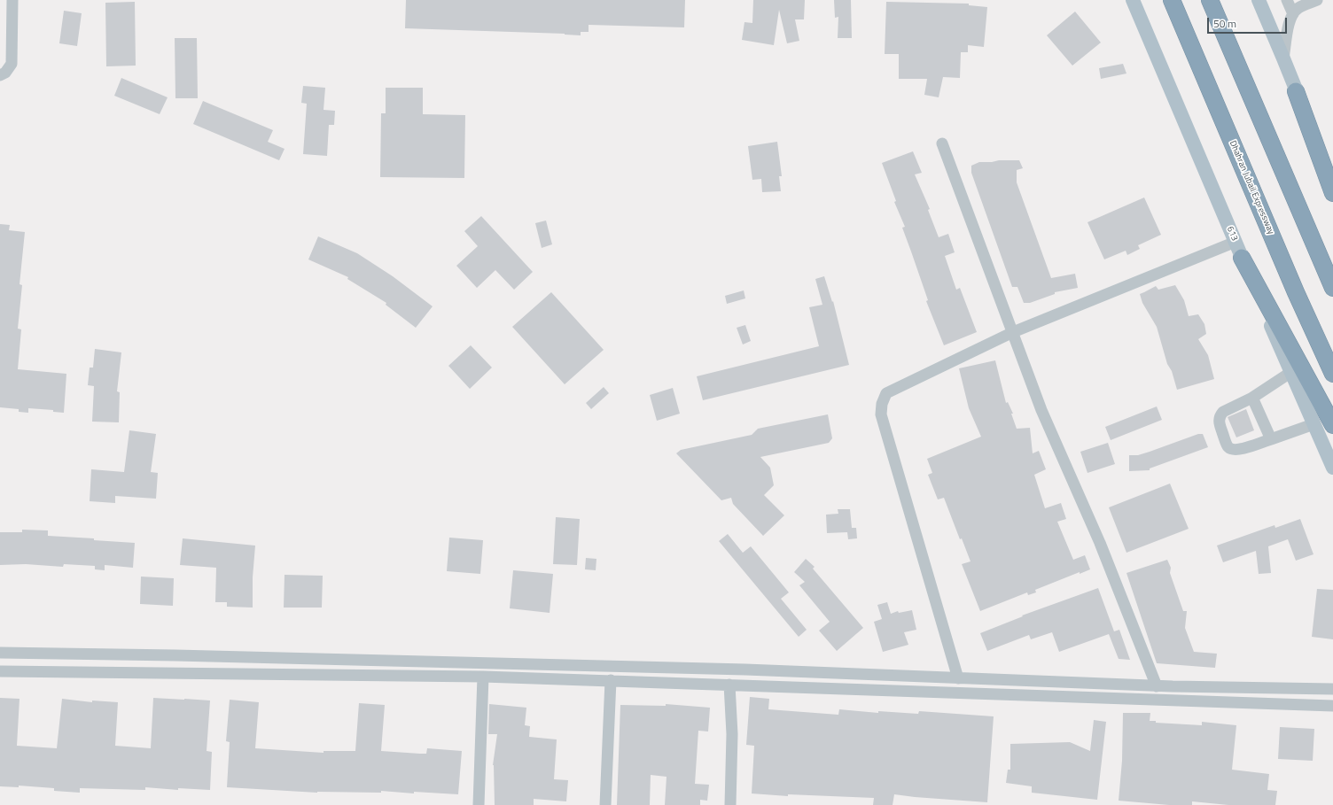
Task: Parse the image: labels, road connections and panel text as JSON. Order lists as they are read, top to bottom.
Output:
{
  "streets": {
    "highway": ["Dhahran Jubail Expressway"],
    "main road": ["613"]
  },
  "scale_bar": "50 m"
}
